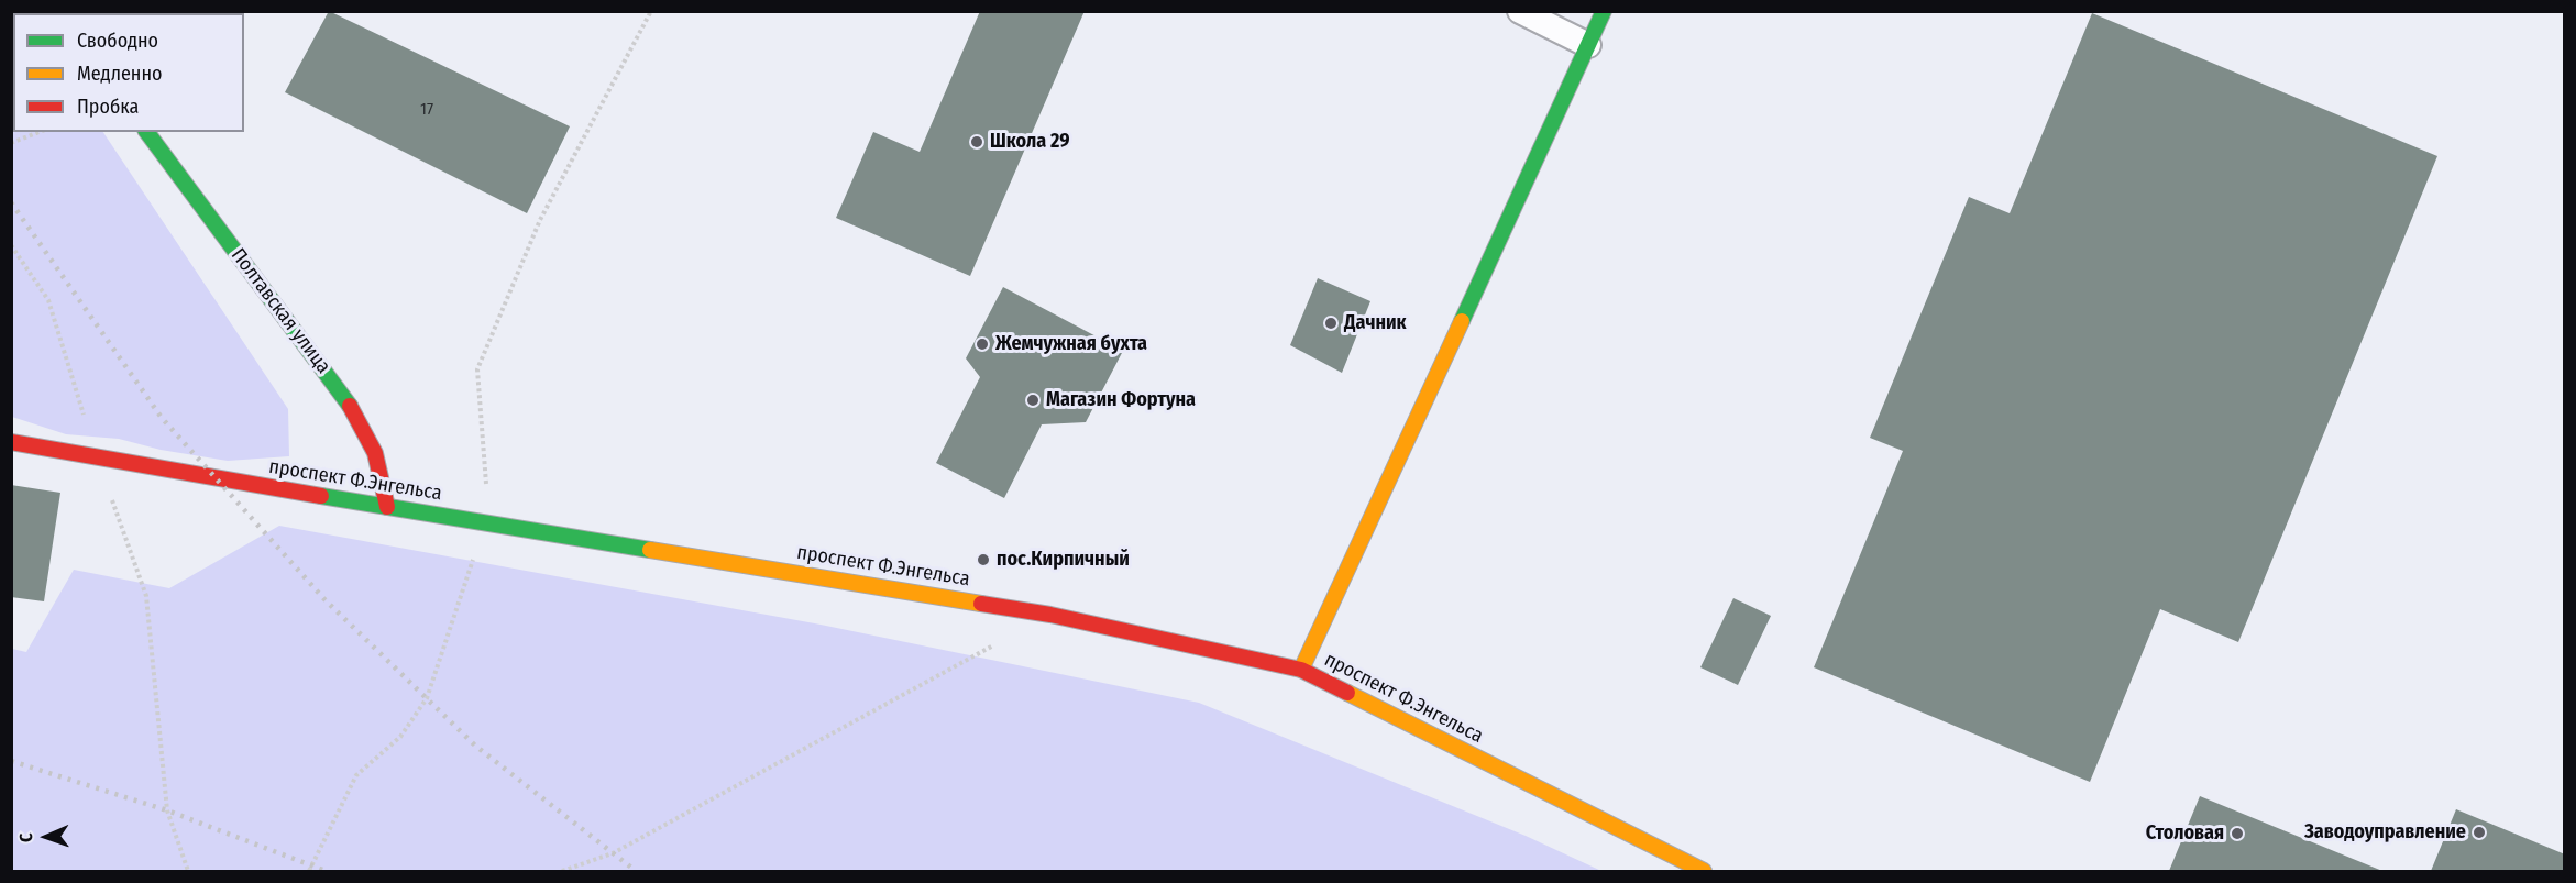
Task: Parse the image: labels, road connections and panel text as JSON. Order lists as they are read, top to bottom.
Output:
{
  "streets": {
    "street": ["Полтавская улица", "проспект Ф.Энгельса"]
  },
  "crossings": [
    ["Полтавская улица", "проспект Ф.Энгельса"]
  ],
  "places": [
    "Школа 29",
    "Дачник",
    "Жемчужная бухта",
    "Магазин Фортуна",
    "пос.Кирпичный",
    "Заводоуправление",
    "Столовая"
  ],
  "house_numbers": ["17"],
  "legend": ["Свободно", "Медленно", "Пробка"],
  "north": "left"
}
